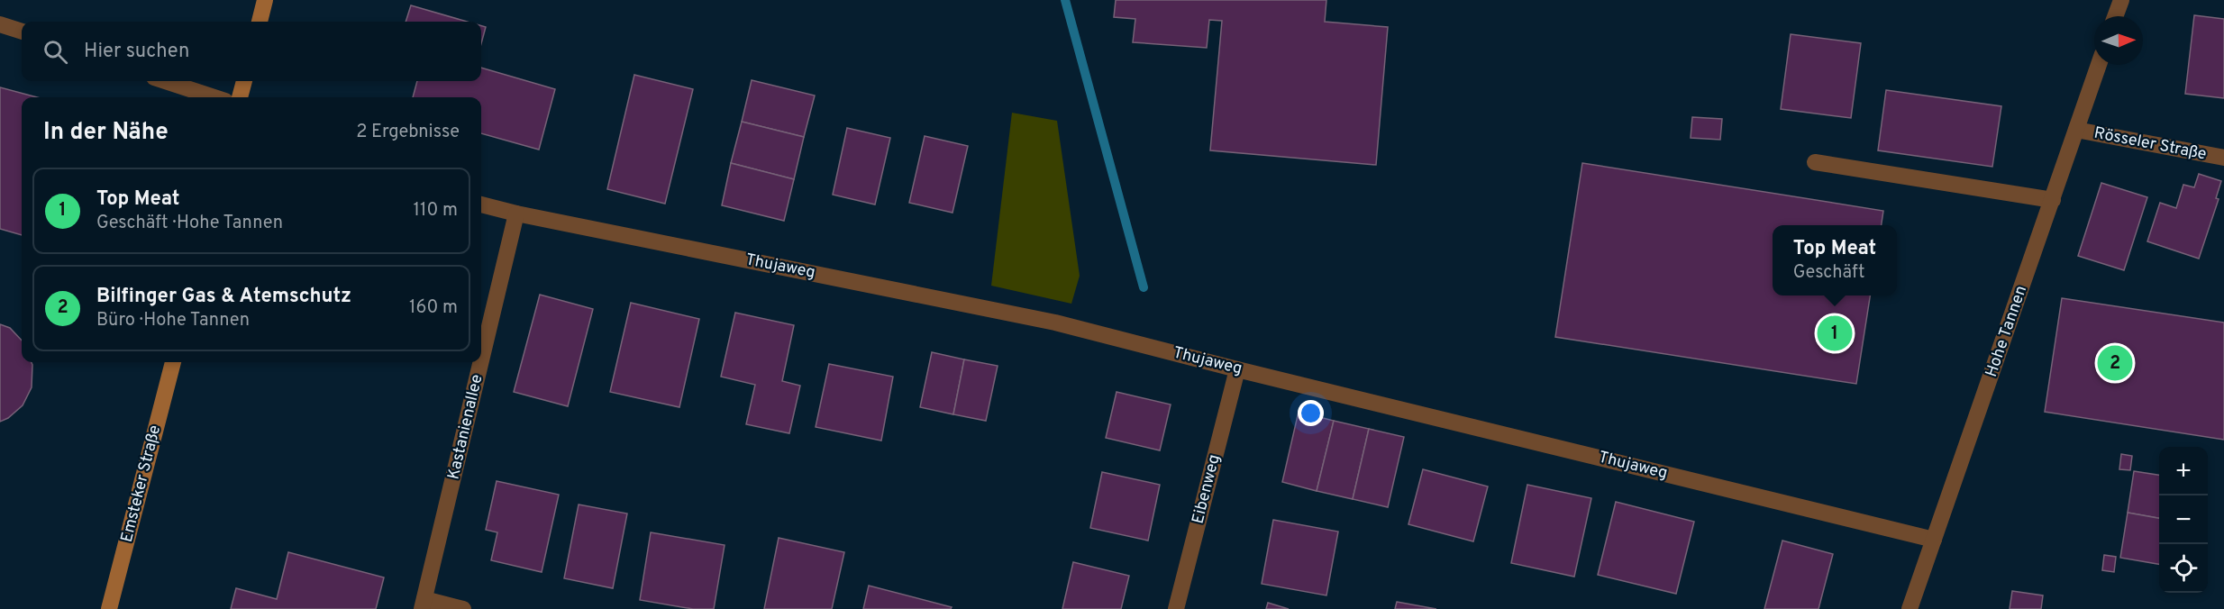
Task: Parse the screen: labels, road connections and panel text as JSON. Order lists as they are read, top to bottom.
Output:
{
  "streets": {
    "street": [
      "Rösseler Straße",
      "Thujaweg",
      "Hohe Tannen",
      "Kastanienallee",
      "Emsteker Straße",
      "Eibenweg"
    ]
  },
  "crossings": [
    ["Rösseler Straße", "Hohe Tannen"],
    ["Thujaweg", "Hohe Tannen"],
    ["Thujaweg", "Kastanienallee"],
    ["Thujaweg", "Eibenweg"]
  ],
  "north": "right",
  "page": {
    "search": "Hier suchen",
    "heading": ["In der Nähe", "2 Ergebnisse"],
    "list": [
      {
        "mark": "1",
        "name": "Top Meat",
        "note": "Geschäft · Hohe Tannen",
        "value": "110 m"
      },
      {
        "mark": "2",
        "name": "Bilfinger Gas & Atemschutz",
        "note": "Büro · Hohe Tannen",
        "value": "160 m"
      }
    ],
    "popup": ["Top Meat", "Geschäft"],
    "pins": ["1", "2"],
    "map_buttons": ["+", "−"]
  }
}
